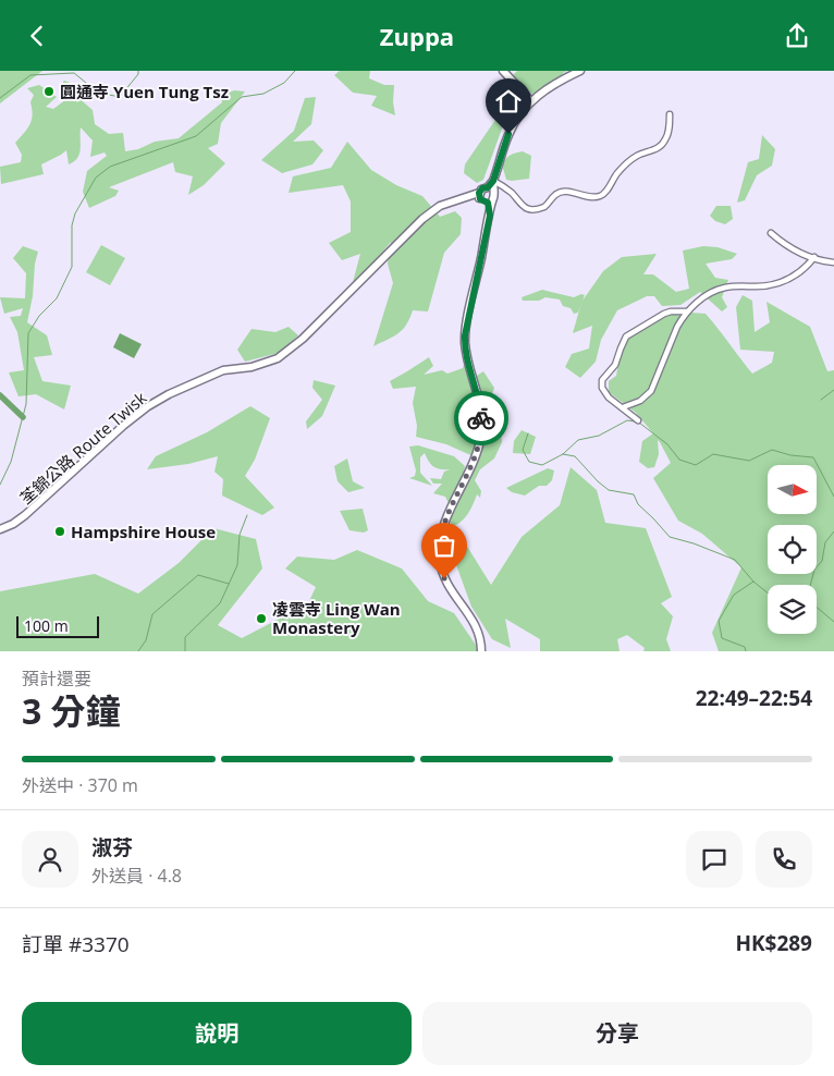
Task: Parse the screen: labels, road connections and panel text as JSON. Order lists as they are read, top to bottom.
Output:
{
  "streets": {
    "main road": ["荃錦公路 Route Twisk"]
  },
  "places": ["圓通寺 Yuen Tung Tsz", "Hampshire House", "凌雲寺 Ling Wan Monastery"],
  "scale_bar": "100 m",
  "north": "right",
  "page": {
    "header": "Zuppa",
    "scale": "100 m",
    "heading": ["3 分鐘", "預計還要", "22:49–22:54"],
    "panel": [
      "淑芬",
      "外送員 · 4.8",
      "訂單 #3370",
      "HK$289"
    ],
    "bar": "外送中 · 370 m",
    "buttons": ["說明", "分享"]
  }
}
